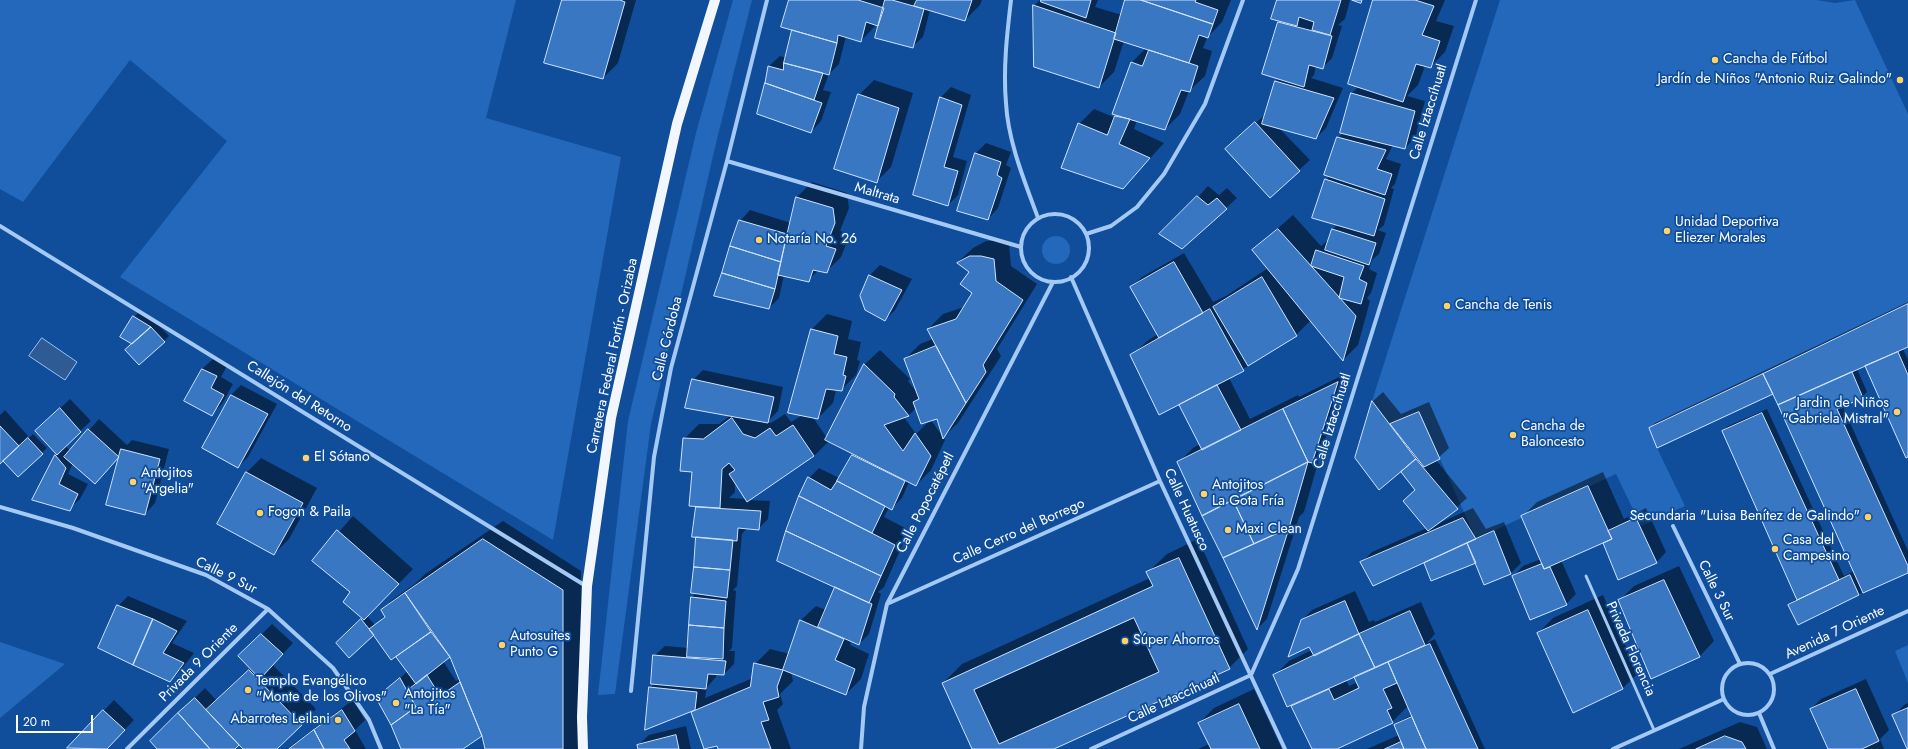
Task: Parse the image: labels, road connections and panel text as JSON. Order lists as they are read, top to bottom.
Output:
{
  "streets": {
    "main road": ["Carretera Federal Fortín - Orizaba"],
    "street": [
      "Calle Iztaccíhuatl",
      "Maltrata",
      "Calle Córdoba",
      "Callejón del Retorno",
      "Calle Popocatépetl",
      "Calle Huatusco",
      "Calle Cerro del Borrego",
      "Calle 9 Sur",
      "Calle 3 Sur",
      "Avenida 7 Oriente",
      "Privada 9 Oriente"
    ],
    "lane": ["Privada Florencia"]
  },
  "crossings": [
    ["Calle Iztaccíhuatl", "Calle Huatusco"],
    ["Maltrata", "Calle Córdoba"],
    ["Maltrata", "Calle Popocatépetl"],
    ["Maltrata", "Calle Huatusco"],
    ["Carretera Federal Fortín - Orizaba", "Callejón del Retorno"],
    ["Calle Popocatépetl", "Calle Huatusco"],
    ["Calle Popocatépetl", "Calle Cerro del Borrego"],
    ["Calle Huatusco", "Calle Cerro del Borrego"],
    ["Calle 9 Sur", "Privada 9 Oriente"],
    ["Calle 3 Sur", "Avenida 7 Oriente"]
  ],
  "places": [
    "Cancha de Fútbol",
    "Jardín de Niños \"Antonio Ruiz Galindo\"",
    "Unidad Deportiva Eliezer Morales",
    "Notaría No. 26",
    "Cancha de Tenis",
    "Jardin de Niños \"Gabriela Mistral\"",
    "Cancha de Baloncesto",
    "El Sótano",
    "Antojitos \"Argelia\"",
    "Antojitos La Gota Fría",
    "Fogon & Paila",
    "Secundaria \"Luisa Benítez de Galindo\"",
    "Maxi Clean",
    "Casa del Campesino",
    "Súper Ahorros",
    "Autosuites Punto G",
    "Templo Evangélico \"Monte de los Olivos\"",
    "Antojitos \"La Tía\"",
    "Abarrotes Leilani"
  ],
  "scale_bar": "20 m"
}
